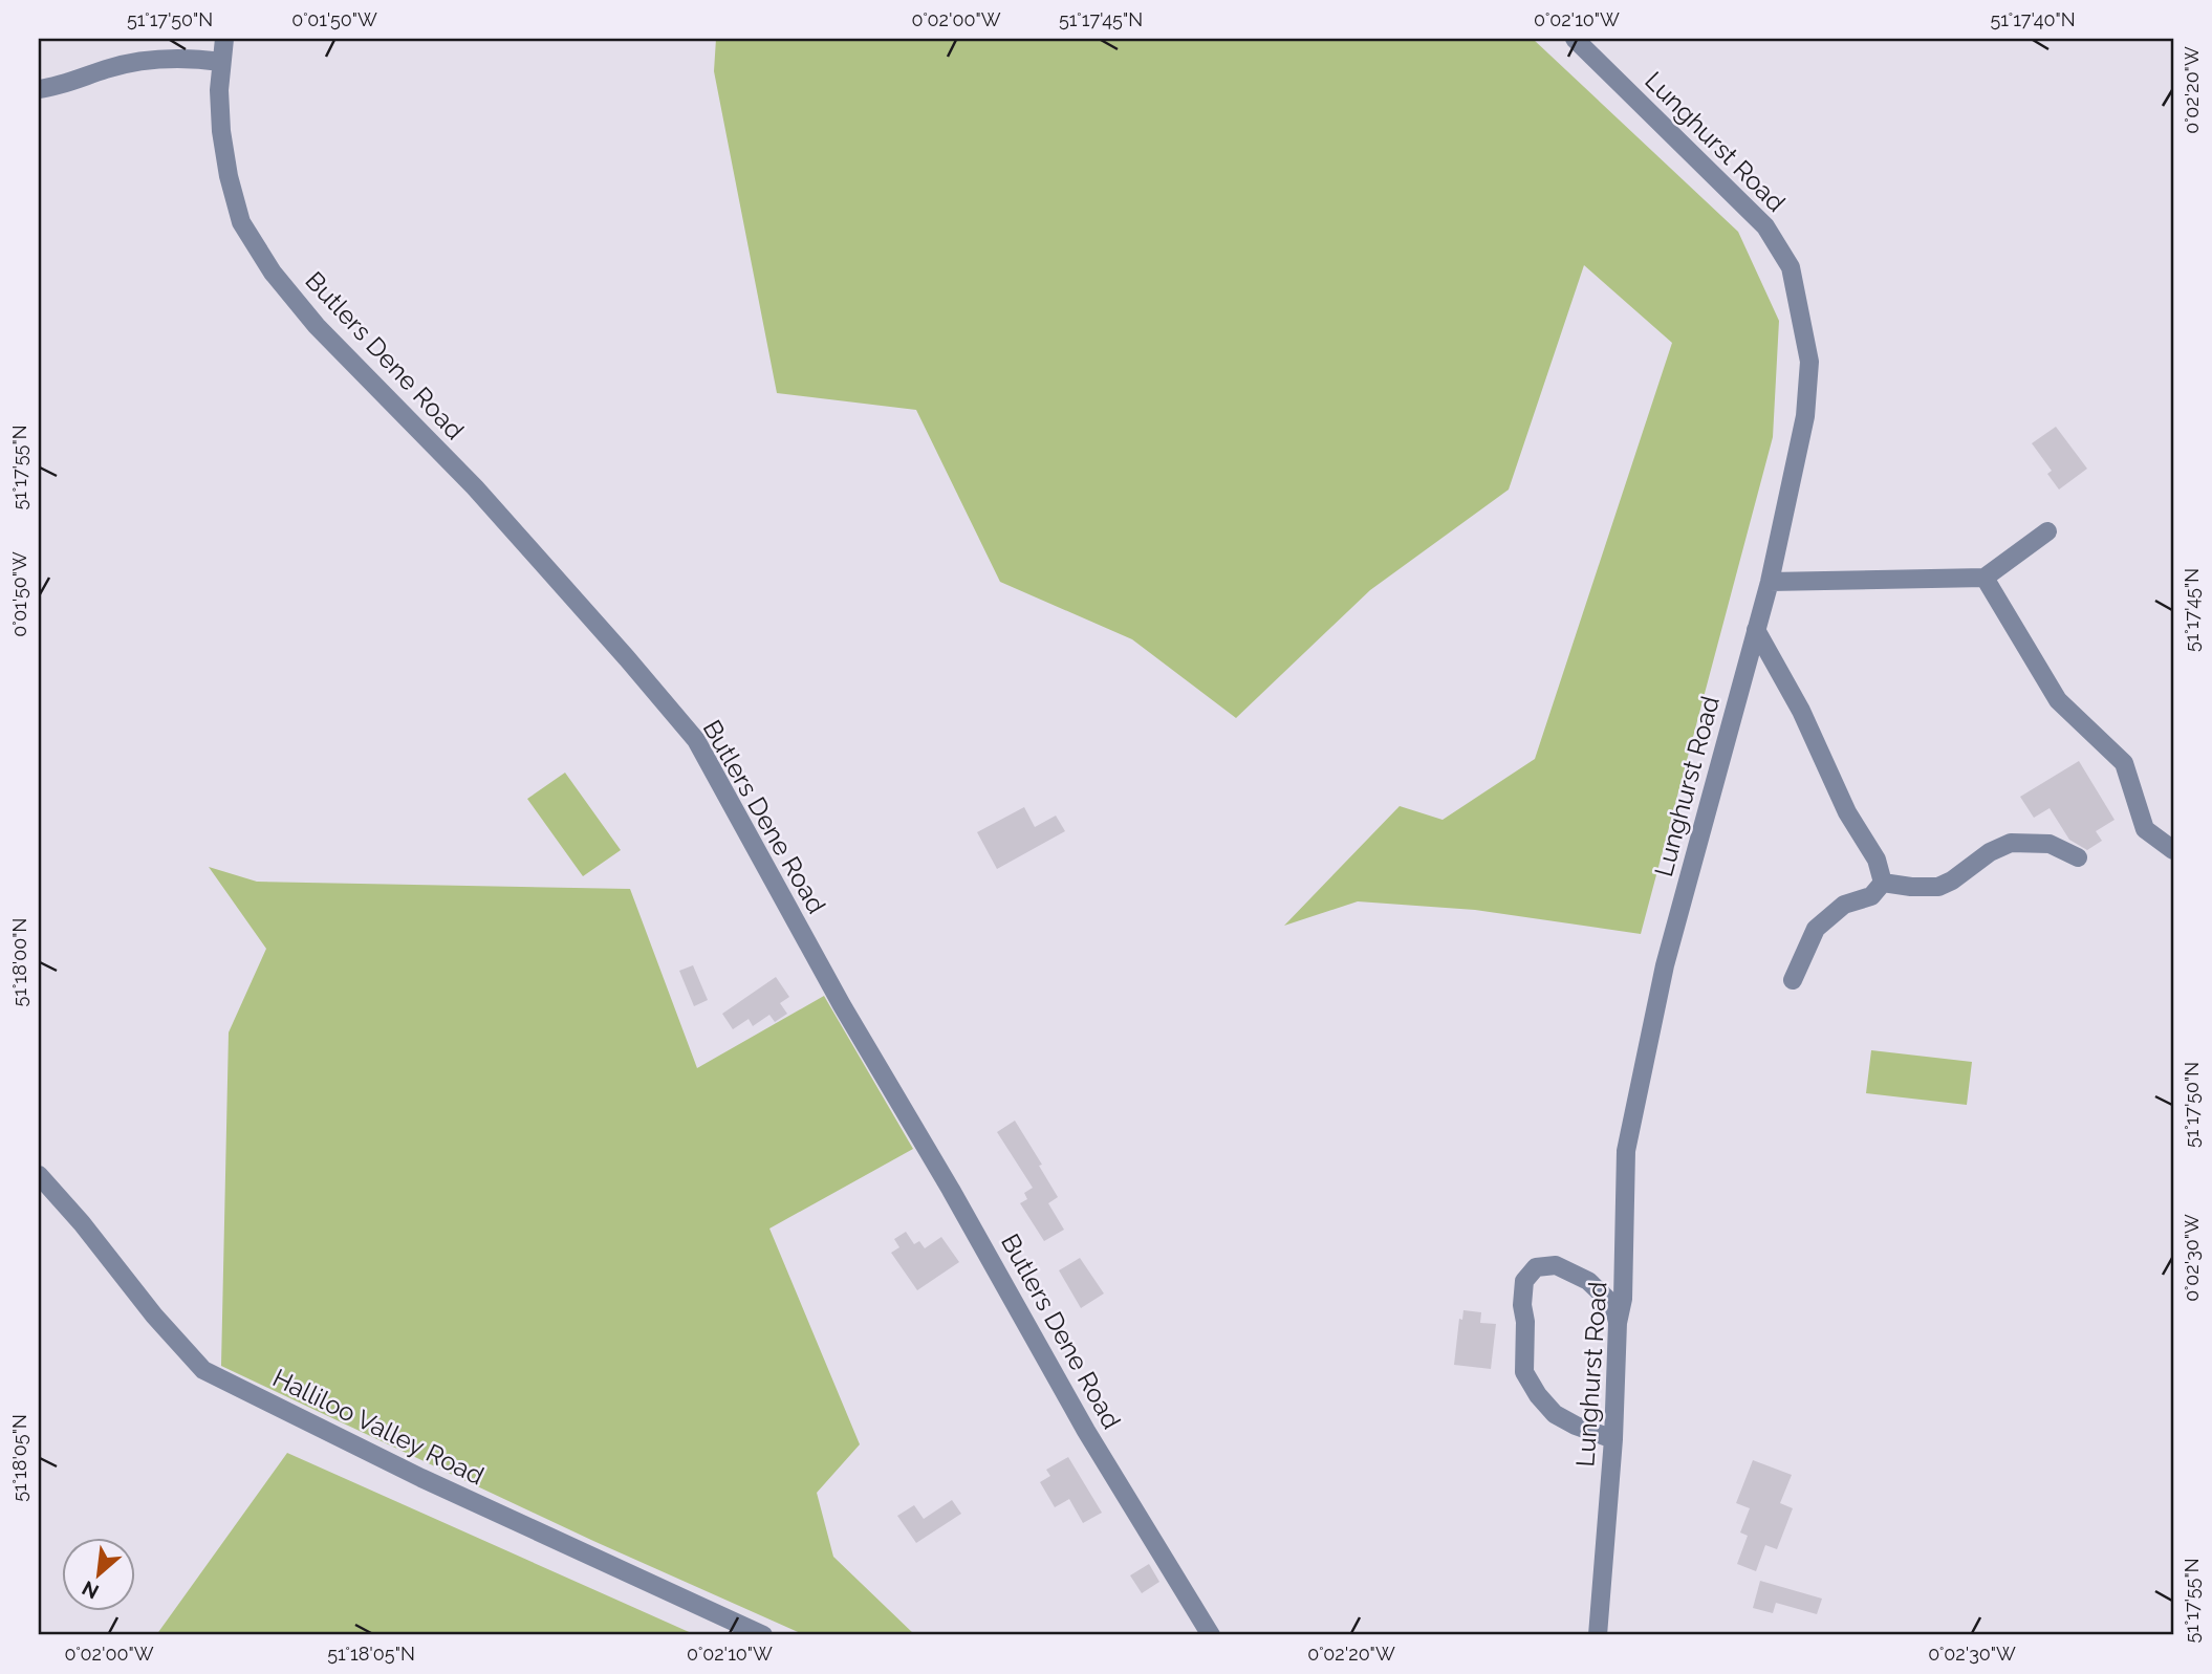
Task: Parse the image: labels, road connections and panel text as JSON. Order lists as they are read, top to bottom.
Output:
{
  "streets": {
    "street": ["Lunghurst Road", "Butlers Dene Road", "Halliloo Valley Road"]
  },
  "north": "bottom left",
  "coordinates": [
    "51°17'50\"N",
    "0°01'50\"W",
    "0°02'00\"W",
    "51°17'45\"N",
    "0°02'10\"W",
    "51°17'40\"N",
    "0°02'20\"W",
    "51°17'55\"N",
    "51°18'00\"N",
    "0°02'30\"W",
    "51°18'05\"N"
  ]
}
